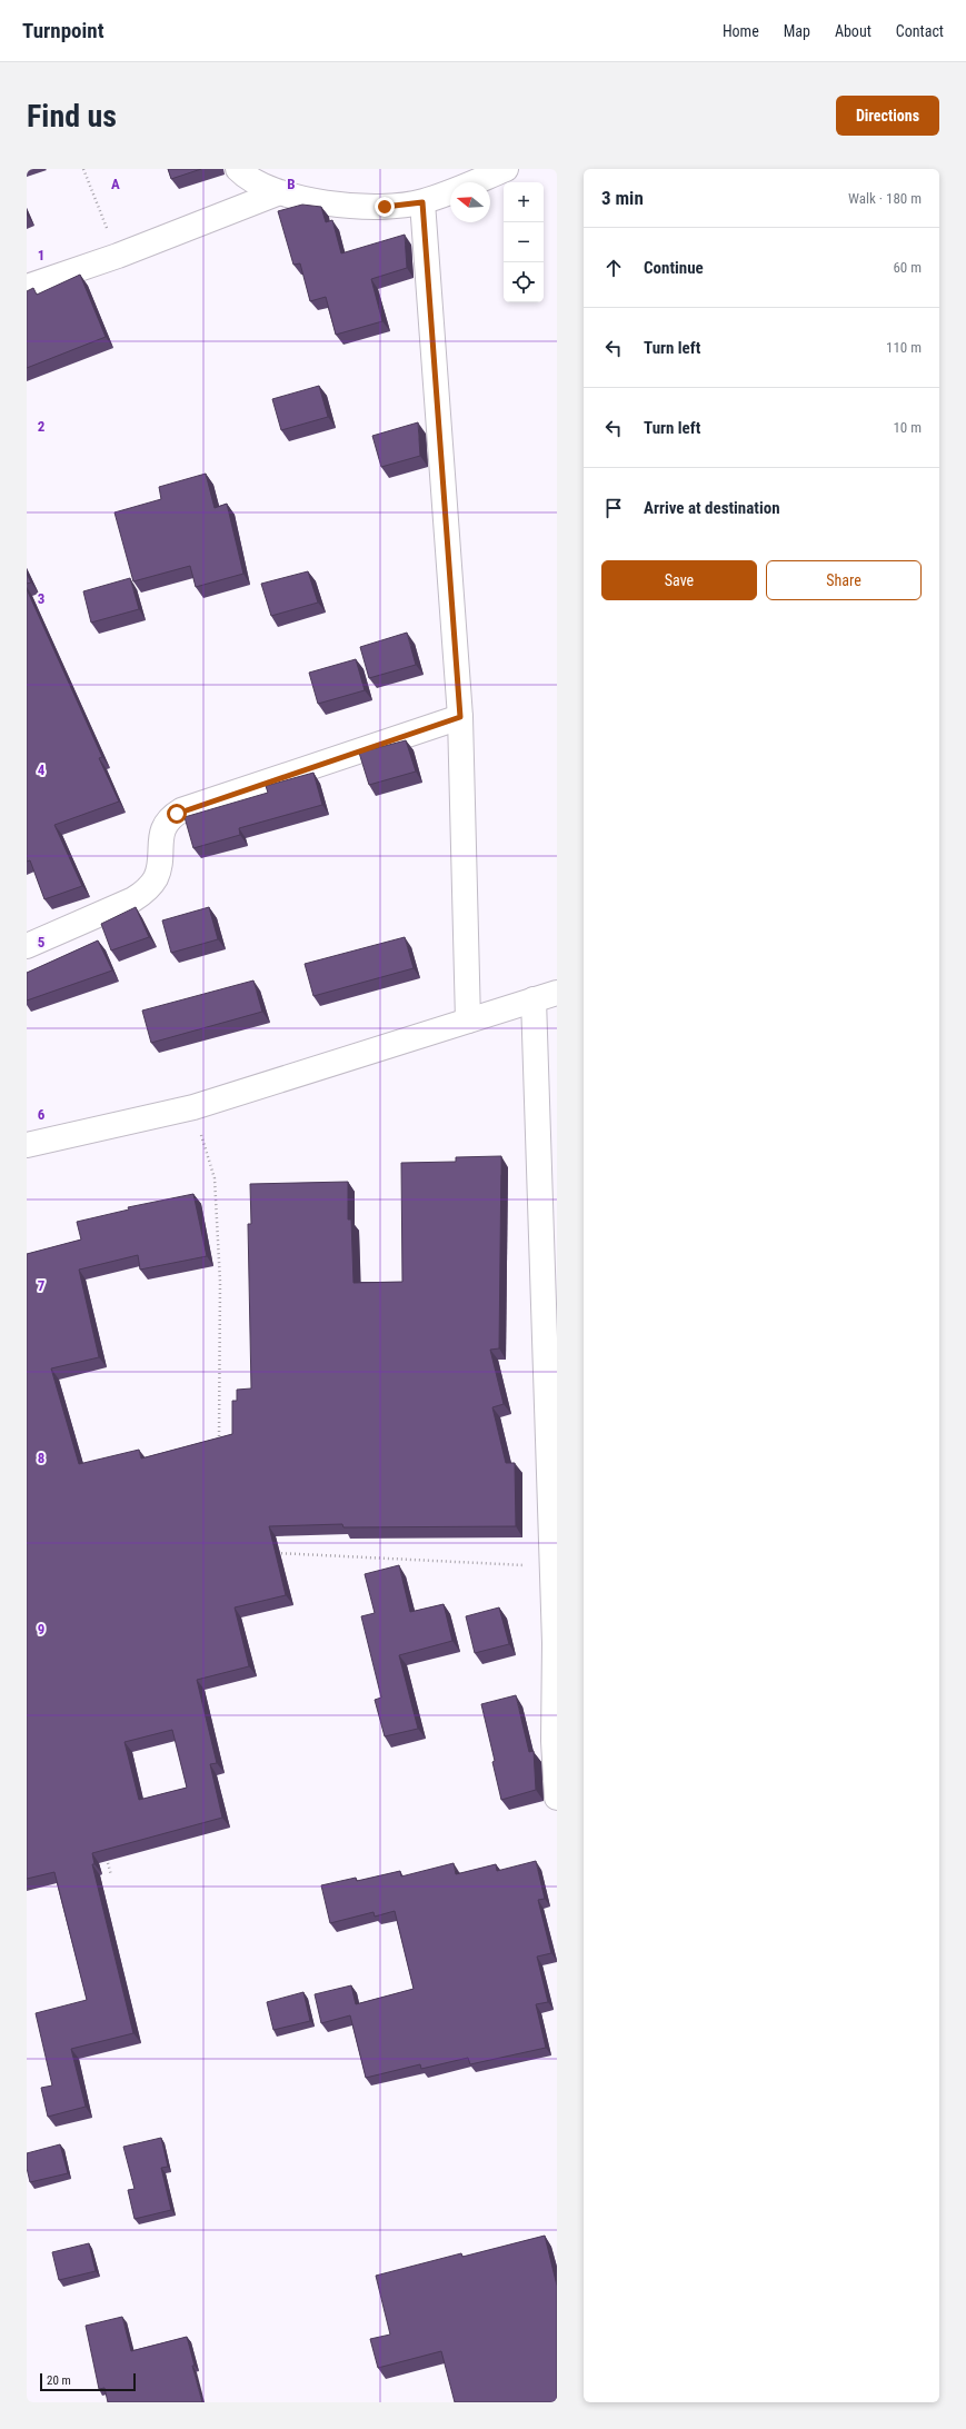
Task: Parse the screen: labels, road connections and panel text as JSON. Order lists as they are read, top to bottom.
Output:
{
  "scale_bar": "20 m",
  "north": "left",
  "page": {
    "header": "Turnpoint",
    "nav": [
      "Home",
      "Map",
      "About",
      "Contact"
    ],
    "buttons": [
      "Directions",
      ["Save", "Share"]
    ],
    "title": "Find us",
    "heading": ["3 min", "Walk · 180 m"],
    "map_buttons": ["+", "−"],
    "list": [
      ["Continue", "60 m"],
      ["Turn left", "110 m"],
      ["Turn left", "10 m"],
      "Arrive at destination"
    ],
    "scale": "20 m"
  },
  "grid": {
    "columns": ["A", "B"],
    "rows": [
      "1",
      "2",
      "3",
      "4",
      "5",
      "6",
      "7",
      "8",
      "9"
    ]
  }
}
